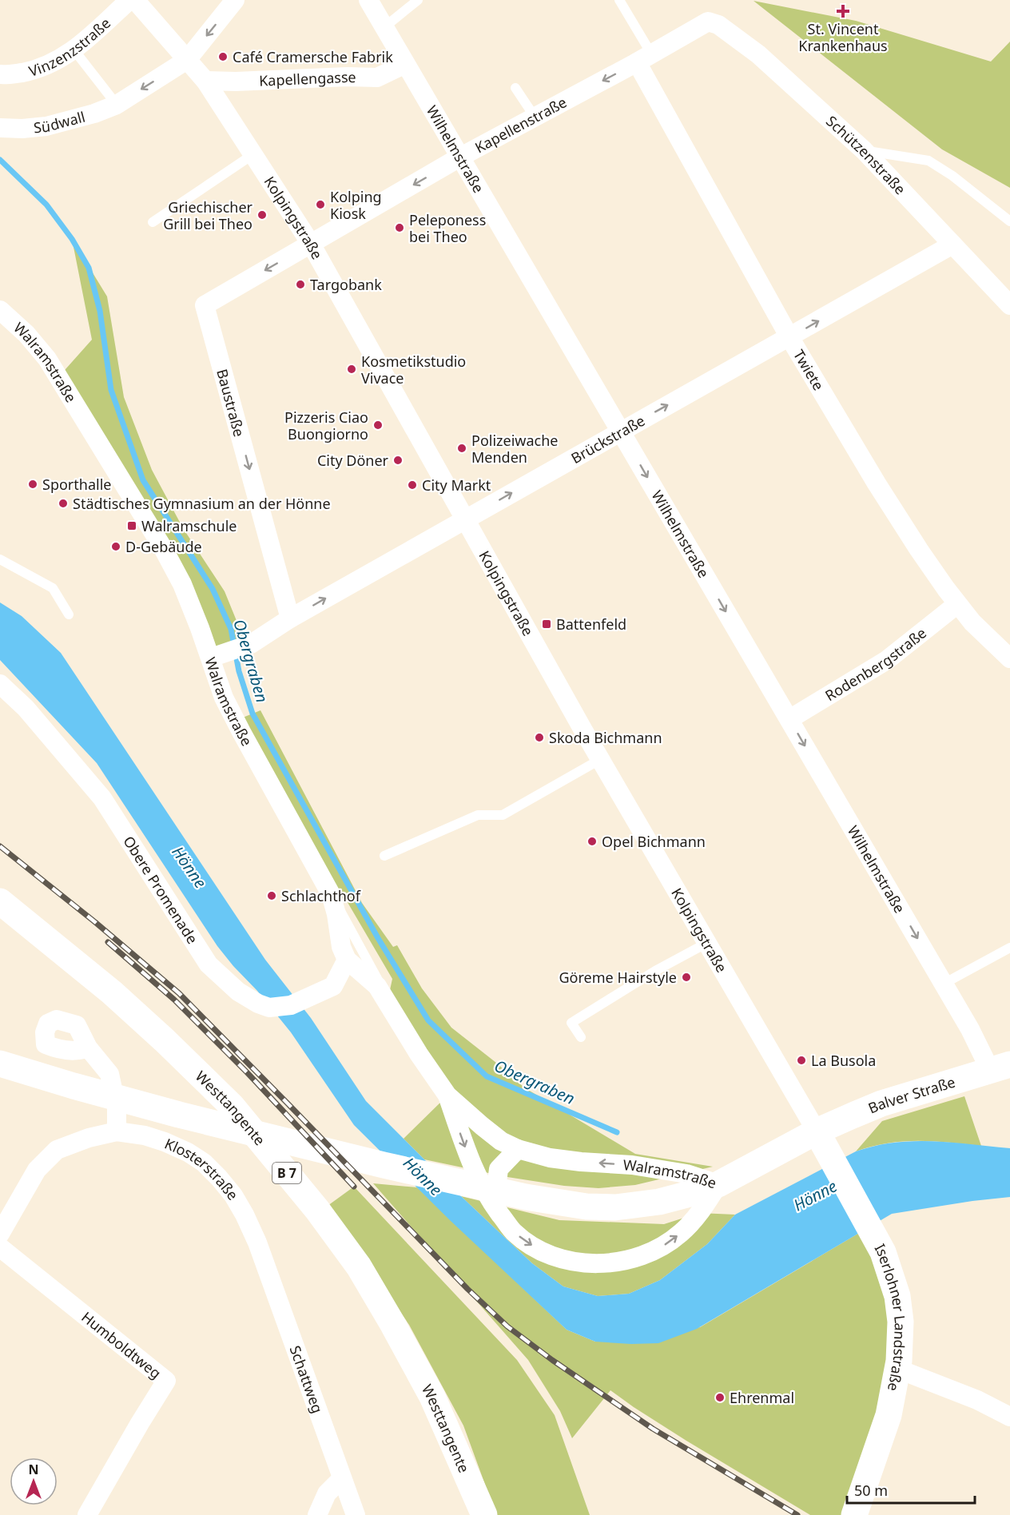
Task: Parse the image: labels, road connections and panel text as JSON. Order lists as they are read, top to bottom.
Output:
{
  "streets": {
    "street": [
      "Vinzenzstraße",
      "Kapellengasse",
      "Südwall",
      "Kapellenstraße",
      "Wilhelmstraße",
      "Schützenstraße",
      "Kolpingstraße",
      "Walramstraße",
      "Twiete",
      "Baustraße",
      "Brückstraße",
      "Rodenbergstraße",
      "Obere Promenade",
      "Balver Straße",
      "Westtangente",
      "Klosterstraße",
      "B 7",
      "Iserlohner Landstraße",
      "Humboldtweg",
      "Schattweg"
    ]
  },
  "crossings": [
    ["Vinzenzstraße", "Kolpingstraße"],
    ["Kapellengasse", "Wilhelmstraße"],
    ["Kapellengasse", "Kolpingstraße"],
    ["Südwall", "Kolpingstraße"],
    ["Kapellenstraße", "Wilhelmstraße"],
    ["Kapellenstraße", "Schützenstraße"],
    ["Kapellenstraße", "Kolpingstraße"],
    ["Kapellenstraße", "Twiete"],
    ["Kapellenstraße", "Baustraße"],
    ["Wilhelmstraße", "Brückstraße"],
    ["Wilhelmstraße", "Rodenbergstraße"],
    ["Wilhelmstraße", "Balver Straße"],
    ["Schützenstraße", "Brückstraße"],
    ["Kolpingstraße", "Baustraße"],
    ["Kolpingstraße", "Brückstraße"],
    ["Kolpingstraße", "Balver Straße"],
    ["Kolpingstraße", "Iserlohner Landstraße"],
    ["Walramstraße", "Brückstraße"],
    ["Walramstraße", "Obere Promenade"],
    ["Walramstraße", "Balver Straße"],
    ["Twiete", "Brückstraße"],
    ["Twiete", "Rodenbergstraße"],
    ["Baustraße", "Brückstraße"],
    ["Balver Straße", "Iserlohner Landstraße"],
    ["Klosterstraße", "Schattweg"]
  ],
  "one_way": [
    "Südwall",
    "Kapellenstraße",
    "Wilhelmstraße",
    "Baustraße",
    "Brückstraße"
  ],
  "water": ["Obergraben", "Hönne"],
  "places": {
    "health": ["St. Vincent Krankenhaus"],
    "other": [
      "Café Cramersche Fabrik",
      "Kolping Kiosk",
      "Griechischer Grill bei Theo",
      "Peleponess bei Theo",
      "Targobank",
      "Kosmetikstudio Vivace",
      "Pizzeris Ciao Buongiorno",
      "Polizeiwache Menden",
      "City Döner",
      "Sporthalle",
      "City Markt",
      "Städtisches Gymnasium an der Hönne",
      "D-Gebäude",
      "Skoda Bichmann",
      "Opel Bichmann",
      "Schlachthof",
      "Göreme Hairstyle",
      "La Busola",
      "Ehrenmal"
    ],
    "transit": ["Walramschule", "Battenfeld"]
  },
  "scale_bar": "50 m",
  "north": "top"
}
